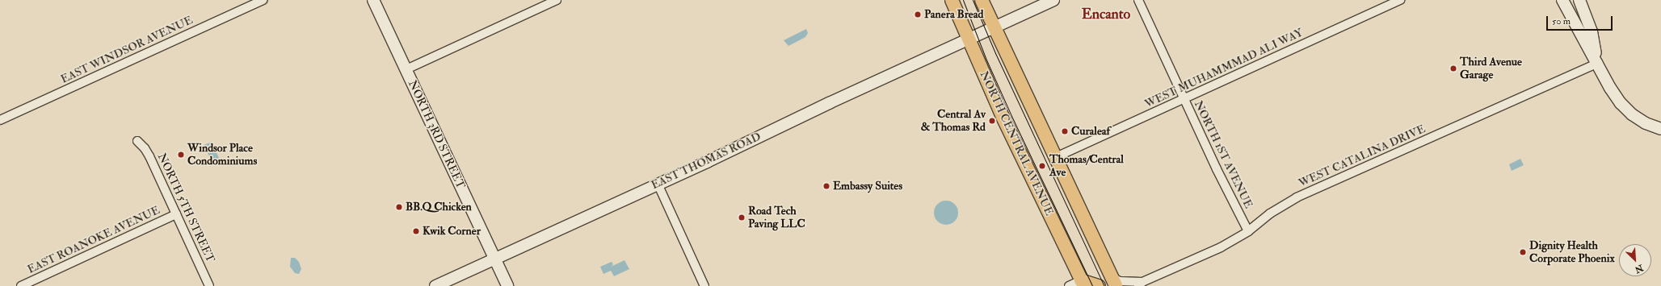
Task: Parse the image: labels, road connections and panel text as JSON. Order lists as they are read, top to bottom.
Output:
{
  "streets": {
    "main road": ["NORTH 3RD STREET", "NORTH CENTRAL AVENUE", "EAST THOMAS ROAD"],
    "street": [
      "EAST WINDSOR AVENUE",
      "WEST MUHAMMMAD ALI WAY",
      "NORTH 1ST AVENUE",
      "WEST CATALINA DRIVE",
      "NORTH 5TH STREET",
      "EAST ROANOKE AVENUE"
    ]
  },
  "crossings": [
    ["WEST MUHAMMMAD ALI WAY", "NORTH 1ST AVENUE"],
    ["NORTH 3RD STREET", "EAST THOMAS ROAD"],
    ["NORTH CENTRAL AVENUE", "EAST THOMAS ROAD"],
    ["NORTH 1ST AVENUE", "WEST CATALINA DRIVE"],
    ["NORTH 5TH STREET", "EAST ROANOKE AVENUE"]
  ],
  "districts": ["Encanto"],
  "places": [
    "Panera Bread",
    "Third Avenue Garage",
    "Central Av & Thomas Rd",
    "Curaleaf",
    "Windsor Place Condominiums",
    "Thomas/Central Ave",
    "Embassy Suites",
    "BB.Q Chicken",
    "Road Tech Paving LLC",
    "Kwik Corner",
    "Dignity Health Corporate Phoenix"
  ],
  "scale_bar": "50 m",
  "north": "bottom right"
}
